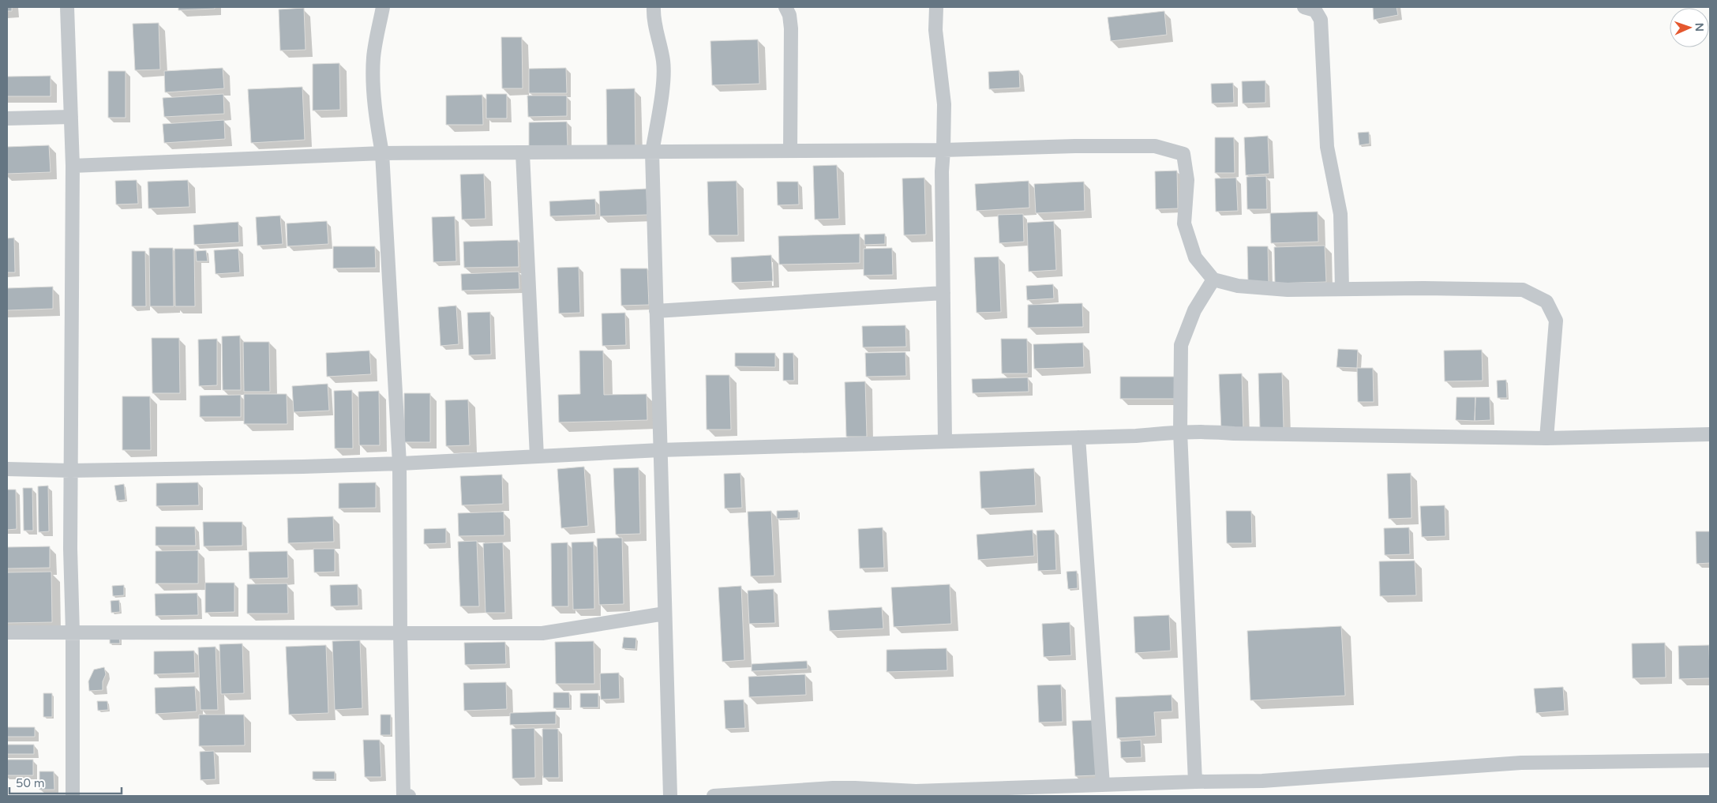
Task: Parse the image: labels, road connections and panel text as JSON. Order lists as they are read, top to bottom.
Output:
{
  "scale_bar": "50 m",
  "north": "right"
}
